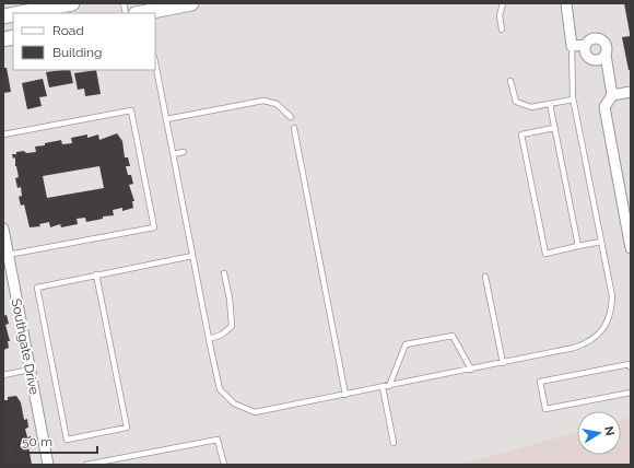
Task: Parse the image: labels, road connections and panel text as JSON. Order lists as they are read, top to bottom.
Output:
{
  "streets": {
    "street": ["Southgate Drive"]
  },
  "legend": ["Road", "Building"],
  "scale_bar": "50 m",
  "north": "right"
}
